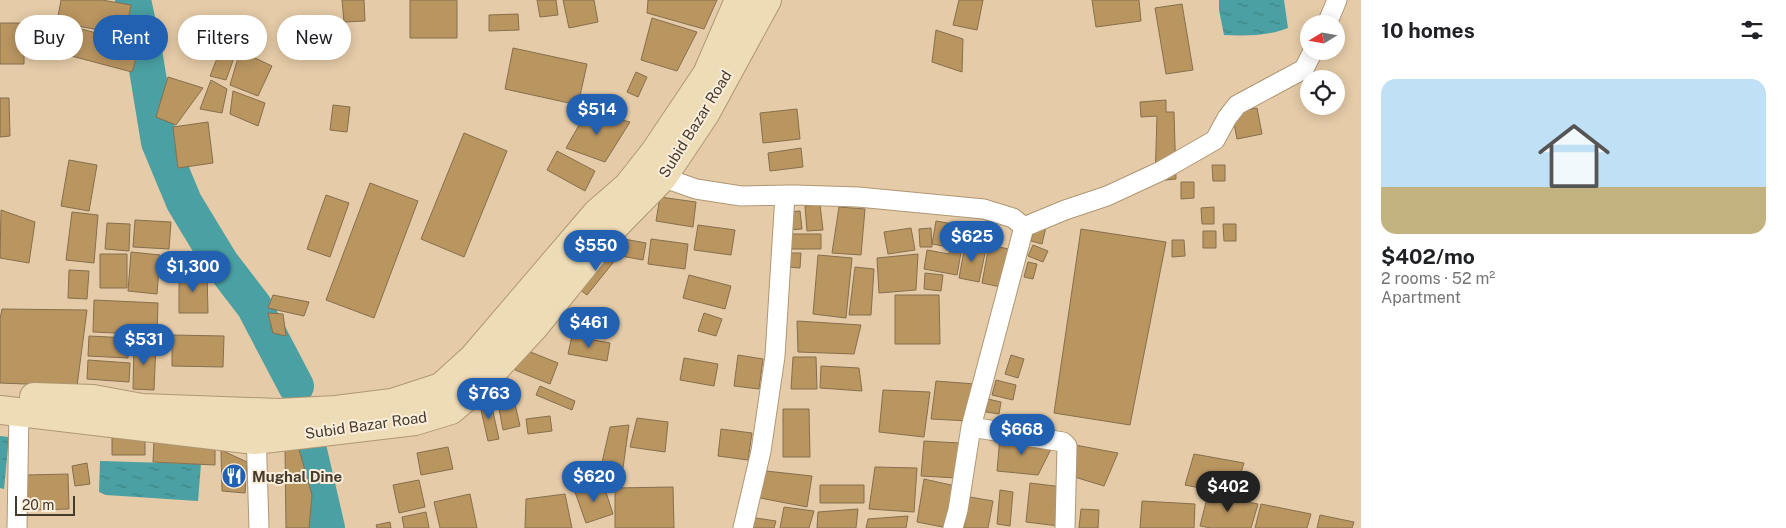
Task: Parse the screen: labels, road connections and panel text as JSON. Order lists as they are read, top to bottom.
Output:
{
  "streets": {
    "main road": ["Subid Bazar Road"]
  },
  "places": {
    "restaurant": ["Mughal Dine"]
  },
  "scale_bar": "20 m",
  "north": "left",
  "page": {
    "heading": "10 homes",
    "chip": [
      "Buy",
      "Rent",
      "Filters",
      "New"
    ],
    "list": [
      {
        "name": "$402/mo",
        "note": "2 rooms · 52 m² · Apartment"
      }
    ],
    "price": [
      "$514",
      "$625",
      "$550",
      "$1,300",
      "$461",
      "$531",
      "$763",
      "$668",
      "$620",
      "$402"
    ],
    "scale": "20 m"
  }
}
